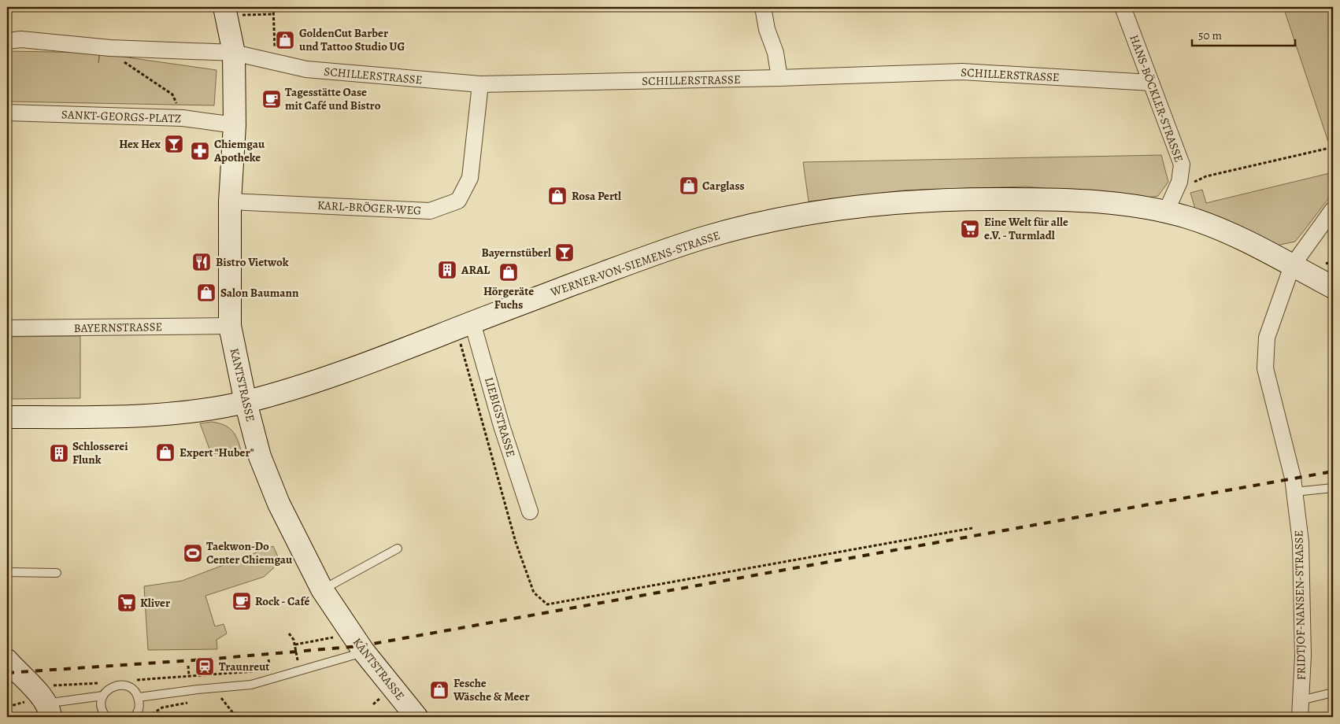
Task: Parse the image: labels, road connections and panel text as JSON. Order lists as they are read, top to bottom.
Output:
{
  "streets": {
    "street": [
      "SCHILLERSTRASSE",
      "HANS-BÖCKLER-STRASSE",
      "SANKT-GEORGS-PLATZ",
      "KARL-BRÖGER-WEG",
      "WERNER-VON-SIEMENS-STRASSE",
      "BAYERNSTRASSE",
      "KANTSTRASSE",
      "LIEBIGSTRASSE",
      "FRIDTJOF-NANSEN-STRASSE"
    ]
  },
  "crossings": [
    ["SCHILLERSTRASSE", "HANS-BÖCKLER-STRASSE"],
    ["SCHILLERSTRASSE", "KARL-BRÖGER-WEG"],
    ["SCHILLERSTRASSE", "KANTSTRASSE"],
    ["HANS-BÖCKLER-STRASSE", "WERNER-VON-SIEMENS-STRASSE"],
    ["SANKT-GEORGS-PLATZ", "KANTSTRASSE"],
    ["KARL-BRÖGER-WEG", "KANTSTRASSE"],
    ["WERNER-VON-SIEMENS-STRASSE", "KANTSTRASSE"],
    ["WERNER-VON-SIEMENS-STRASSE", "LIEBIGSTRASSE"],
    ["WERNER-VON-SIEMENS-STRASSE", "FRIDTJOF-NANSEN-STRASSE"],
    ["BAYERNSTRASSE", "KANTSTRASSE"]
  ],
  "places": {
    "shop": [
      "GoldenCut Barber und Tattoo Studio UG",
      "Carglass",
      "Rosa Pertl",
      "Hörgeräte Fuchs",
      "Salon Baumann",
      "Expert \"Huber\"",
      "Fesche Wäsche & Meer"
    ],
    "cafe": ["Tagesstätte Oase mit Café und Bistro", "Rock - Café"],
    "bar": ["Hex Hex", "Bayernstüberl"],
    "pharmacy": ["Chiemgau Apotheke"],
    "supermarket": ["Eine Welt für alle e.V. - Turmladl", "Kliver"],
    "restaurant": ["Bistro Vietwok"],
    "building": ["ARAL", "Schlosserei Flunk"],
    "sports": ["Taekwon-Do Center Chiemgau"],
    "station": ["Traunreut"]
  },
  "scale_bar": "50 m"
}
